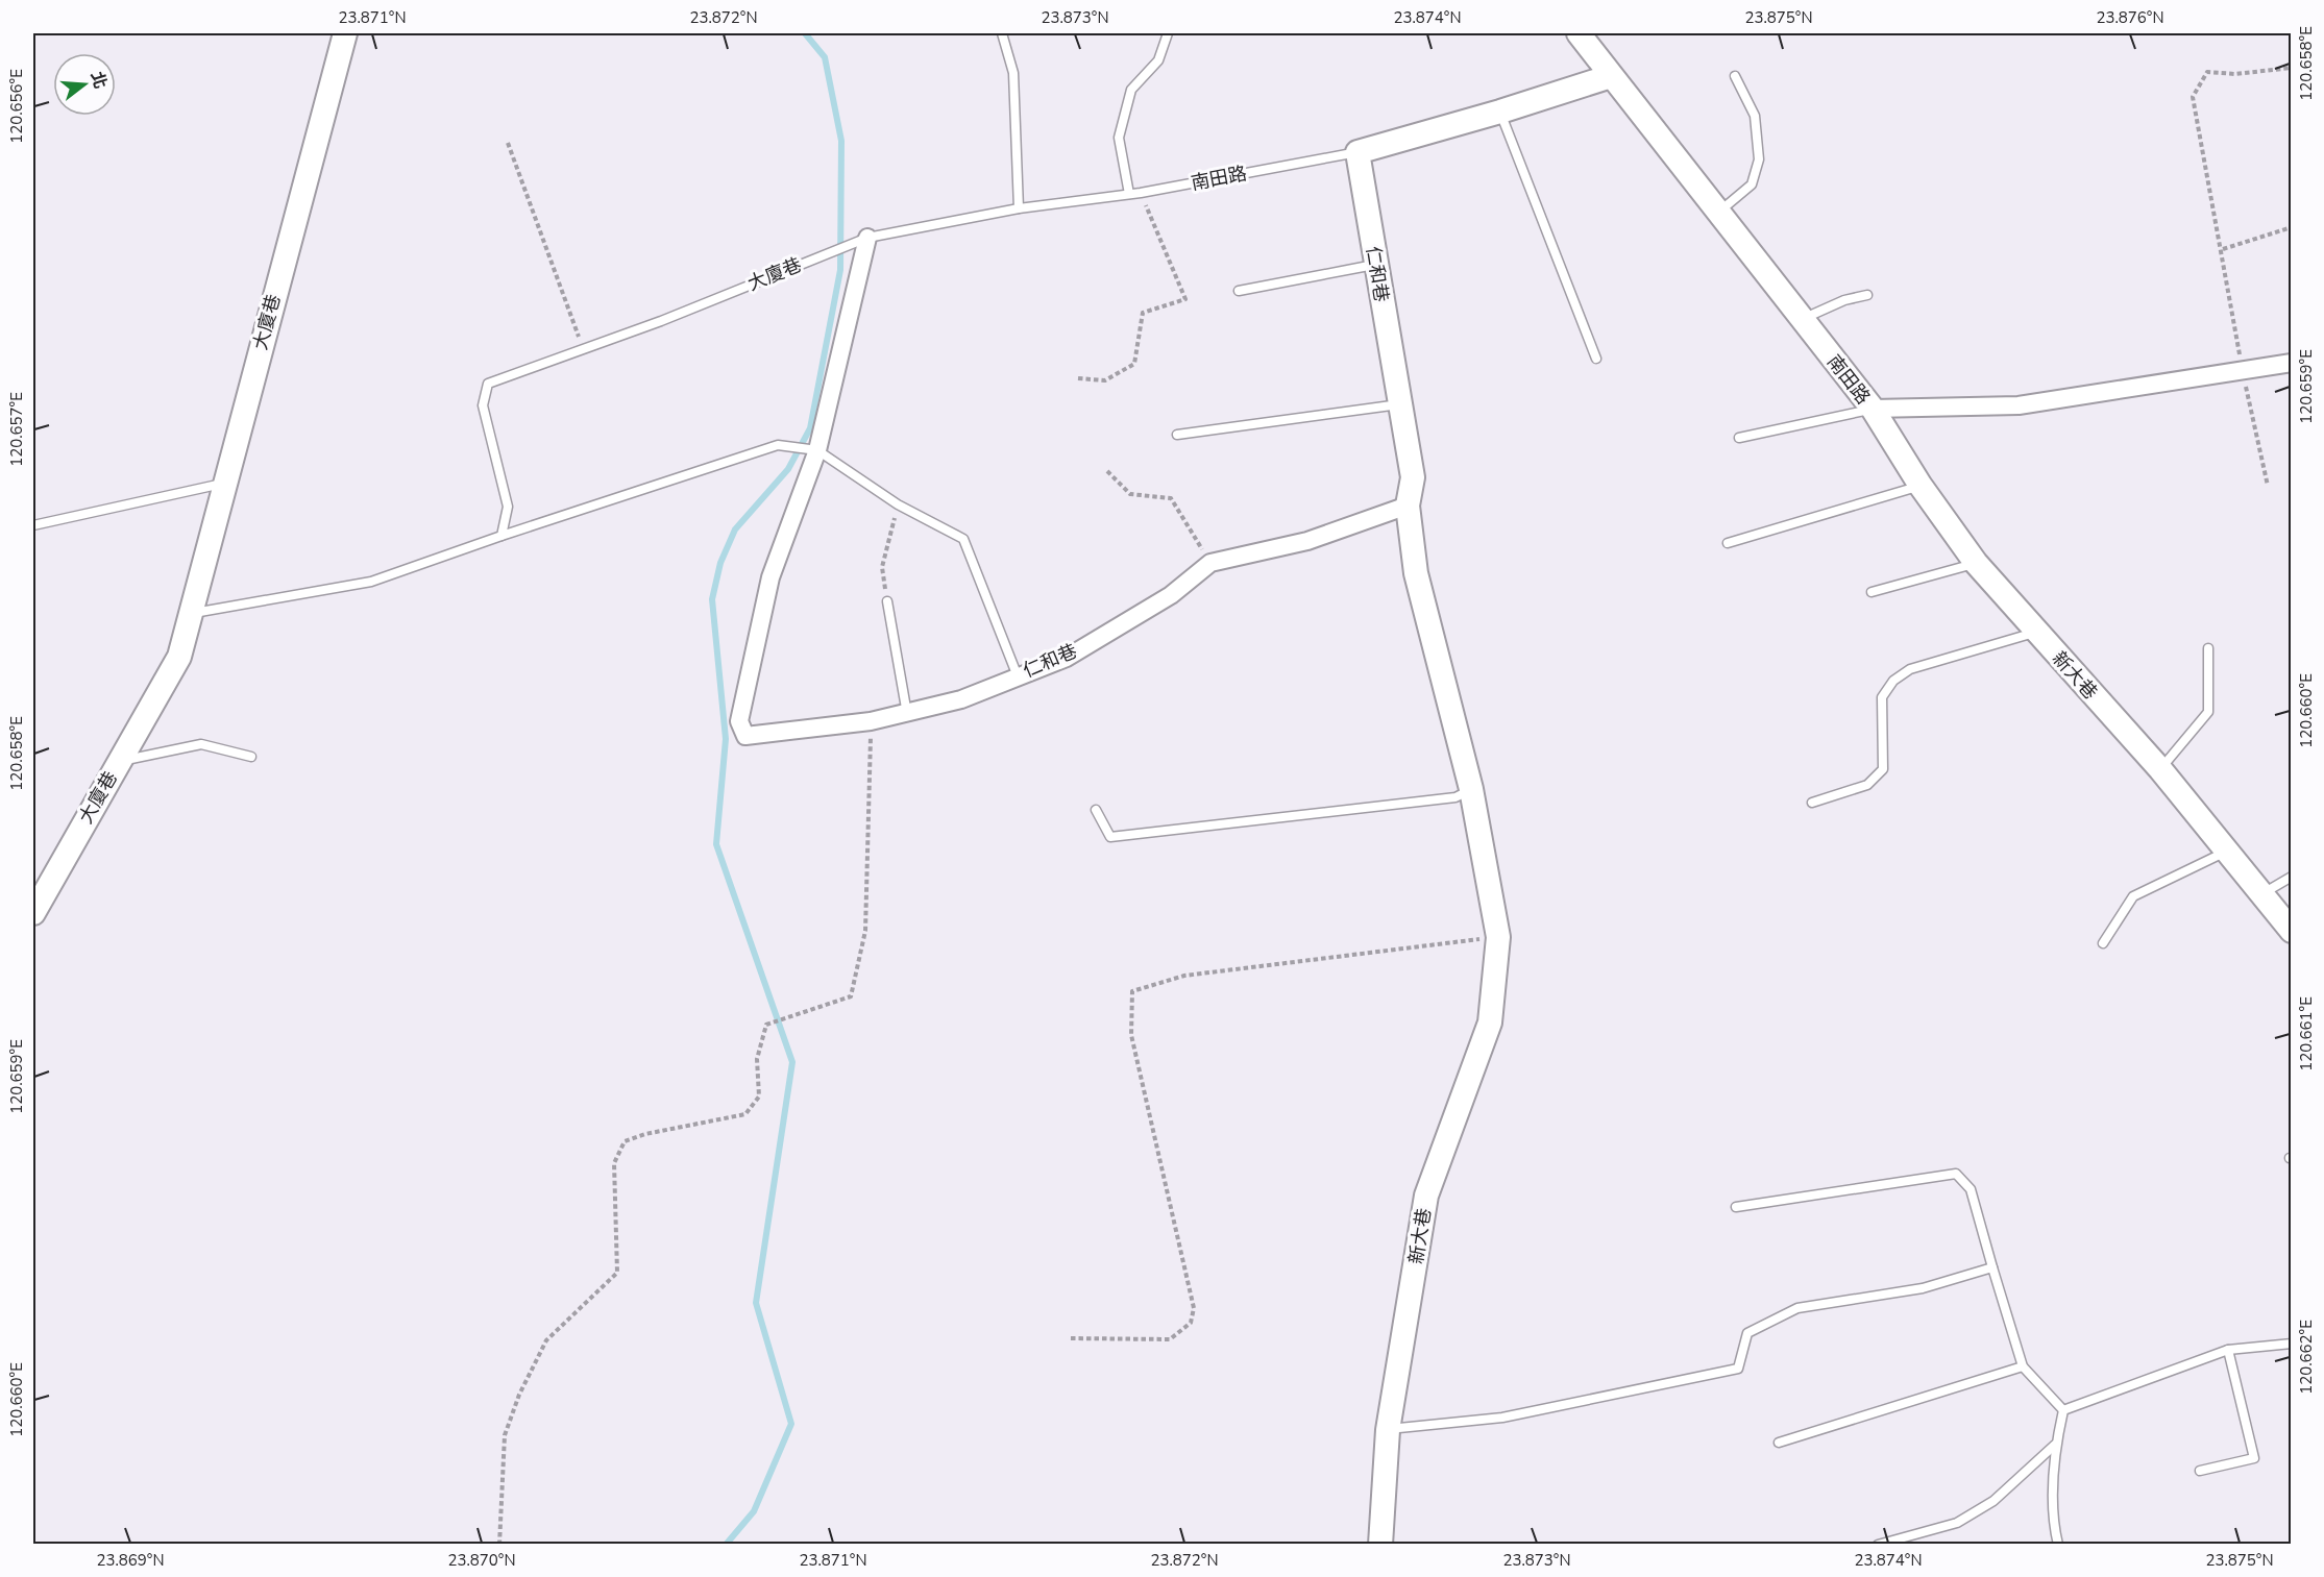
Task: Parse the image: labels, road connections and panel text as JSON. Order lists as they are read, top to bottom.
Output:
{
  "streets": {
    "street": [
      "南田路",
      "大廈巷",
      "仁和巷",
      "新大巷"
    ]
  },
  "crossings": [
    ["南田路", "大廈巷"],
    ["南田路", "仁和巷"],
    ["南田路", "新大巷"],
    ["仁和巷", "新大巷"]
  ],
  "north": "right",
  "coordinates": [
    "23.871°N",
    "23.872°N",
    "23.873°N",
    "23.874°N",
    "23.875°N",
    "23.876°N",
    "120.658°E",
    "120.656°E",
    "120.659°E",
    "120.657°E",
    "120.660°E",
    "120.661°E",
    "120.662°E",
    "23.869°N",
    "23.870°N"
  ]
}
